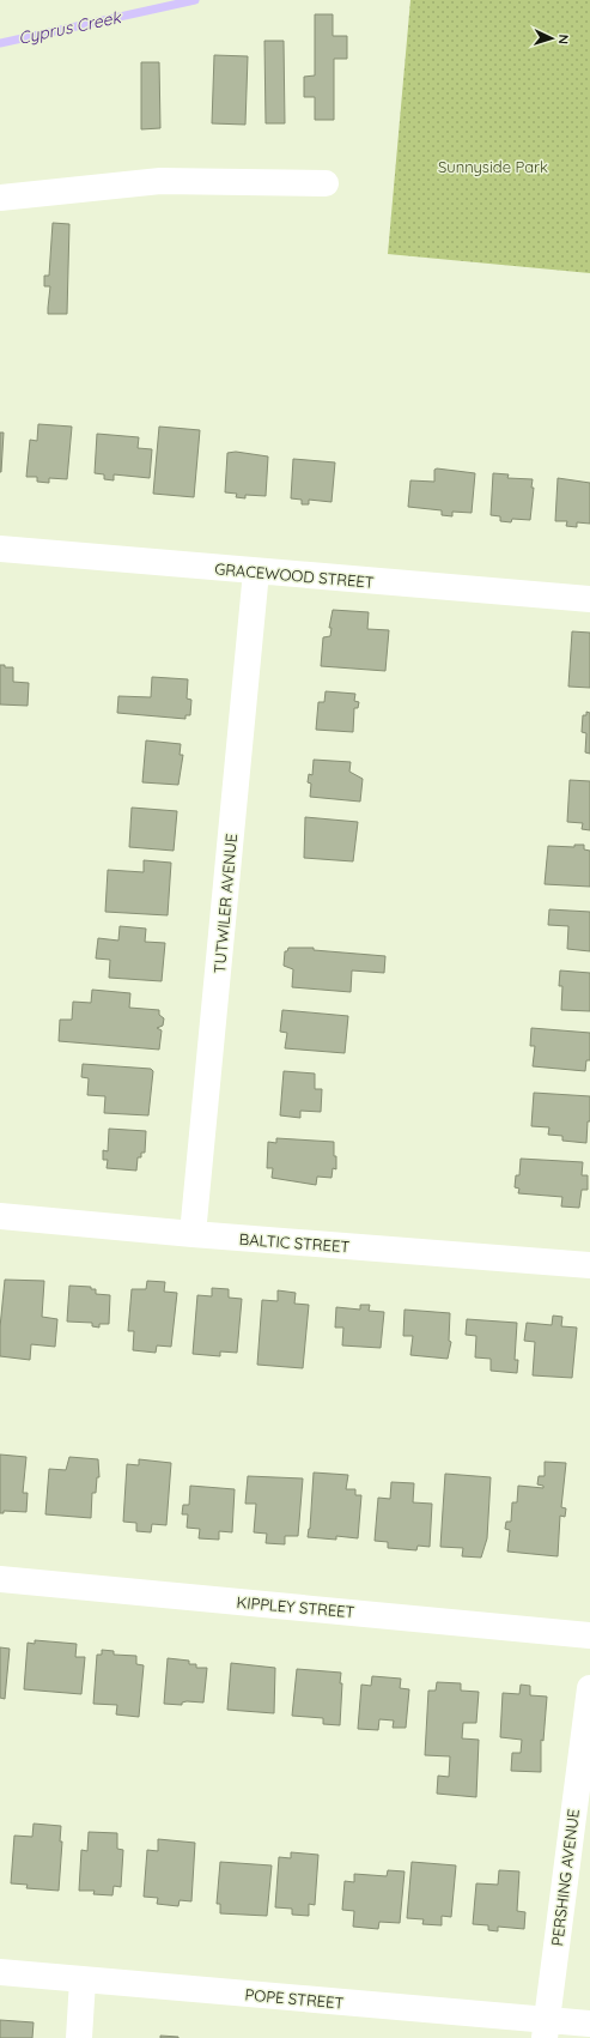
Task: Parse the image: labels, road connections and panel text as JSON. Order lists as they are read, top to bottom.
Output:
{
  "streets": {
    "street": [
      "GRACEWOOD STREET",
      "TUTWILER AVENUE",
      "BALTIC STREET",
      "KIPPLEY STREET",
      "PERSHING AVENUE",
      "POPE STREET"
    ]
  },
  "crossings": [
    ["GRACEWOOD STREET", "TUTWILER AVENUE"],
    ["TUTWILER AVENUE", "BALTIC STREET"],
    ["PERSHING AVENUE", "POPE STREET"]
  ],
  "water": ["Cyprus Creek"],
  "parks": ["Sunnyside Park"],
  "north": "right"
}
